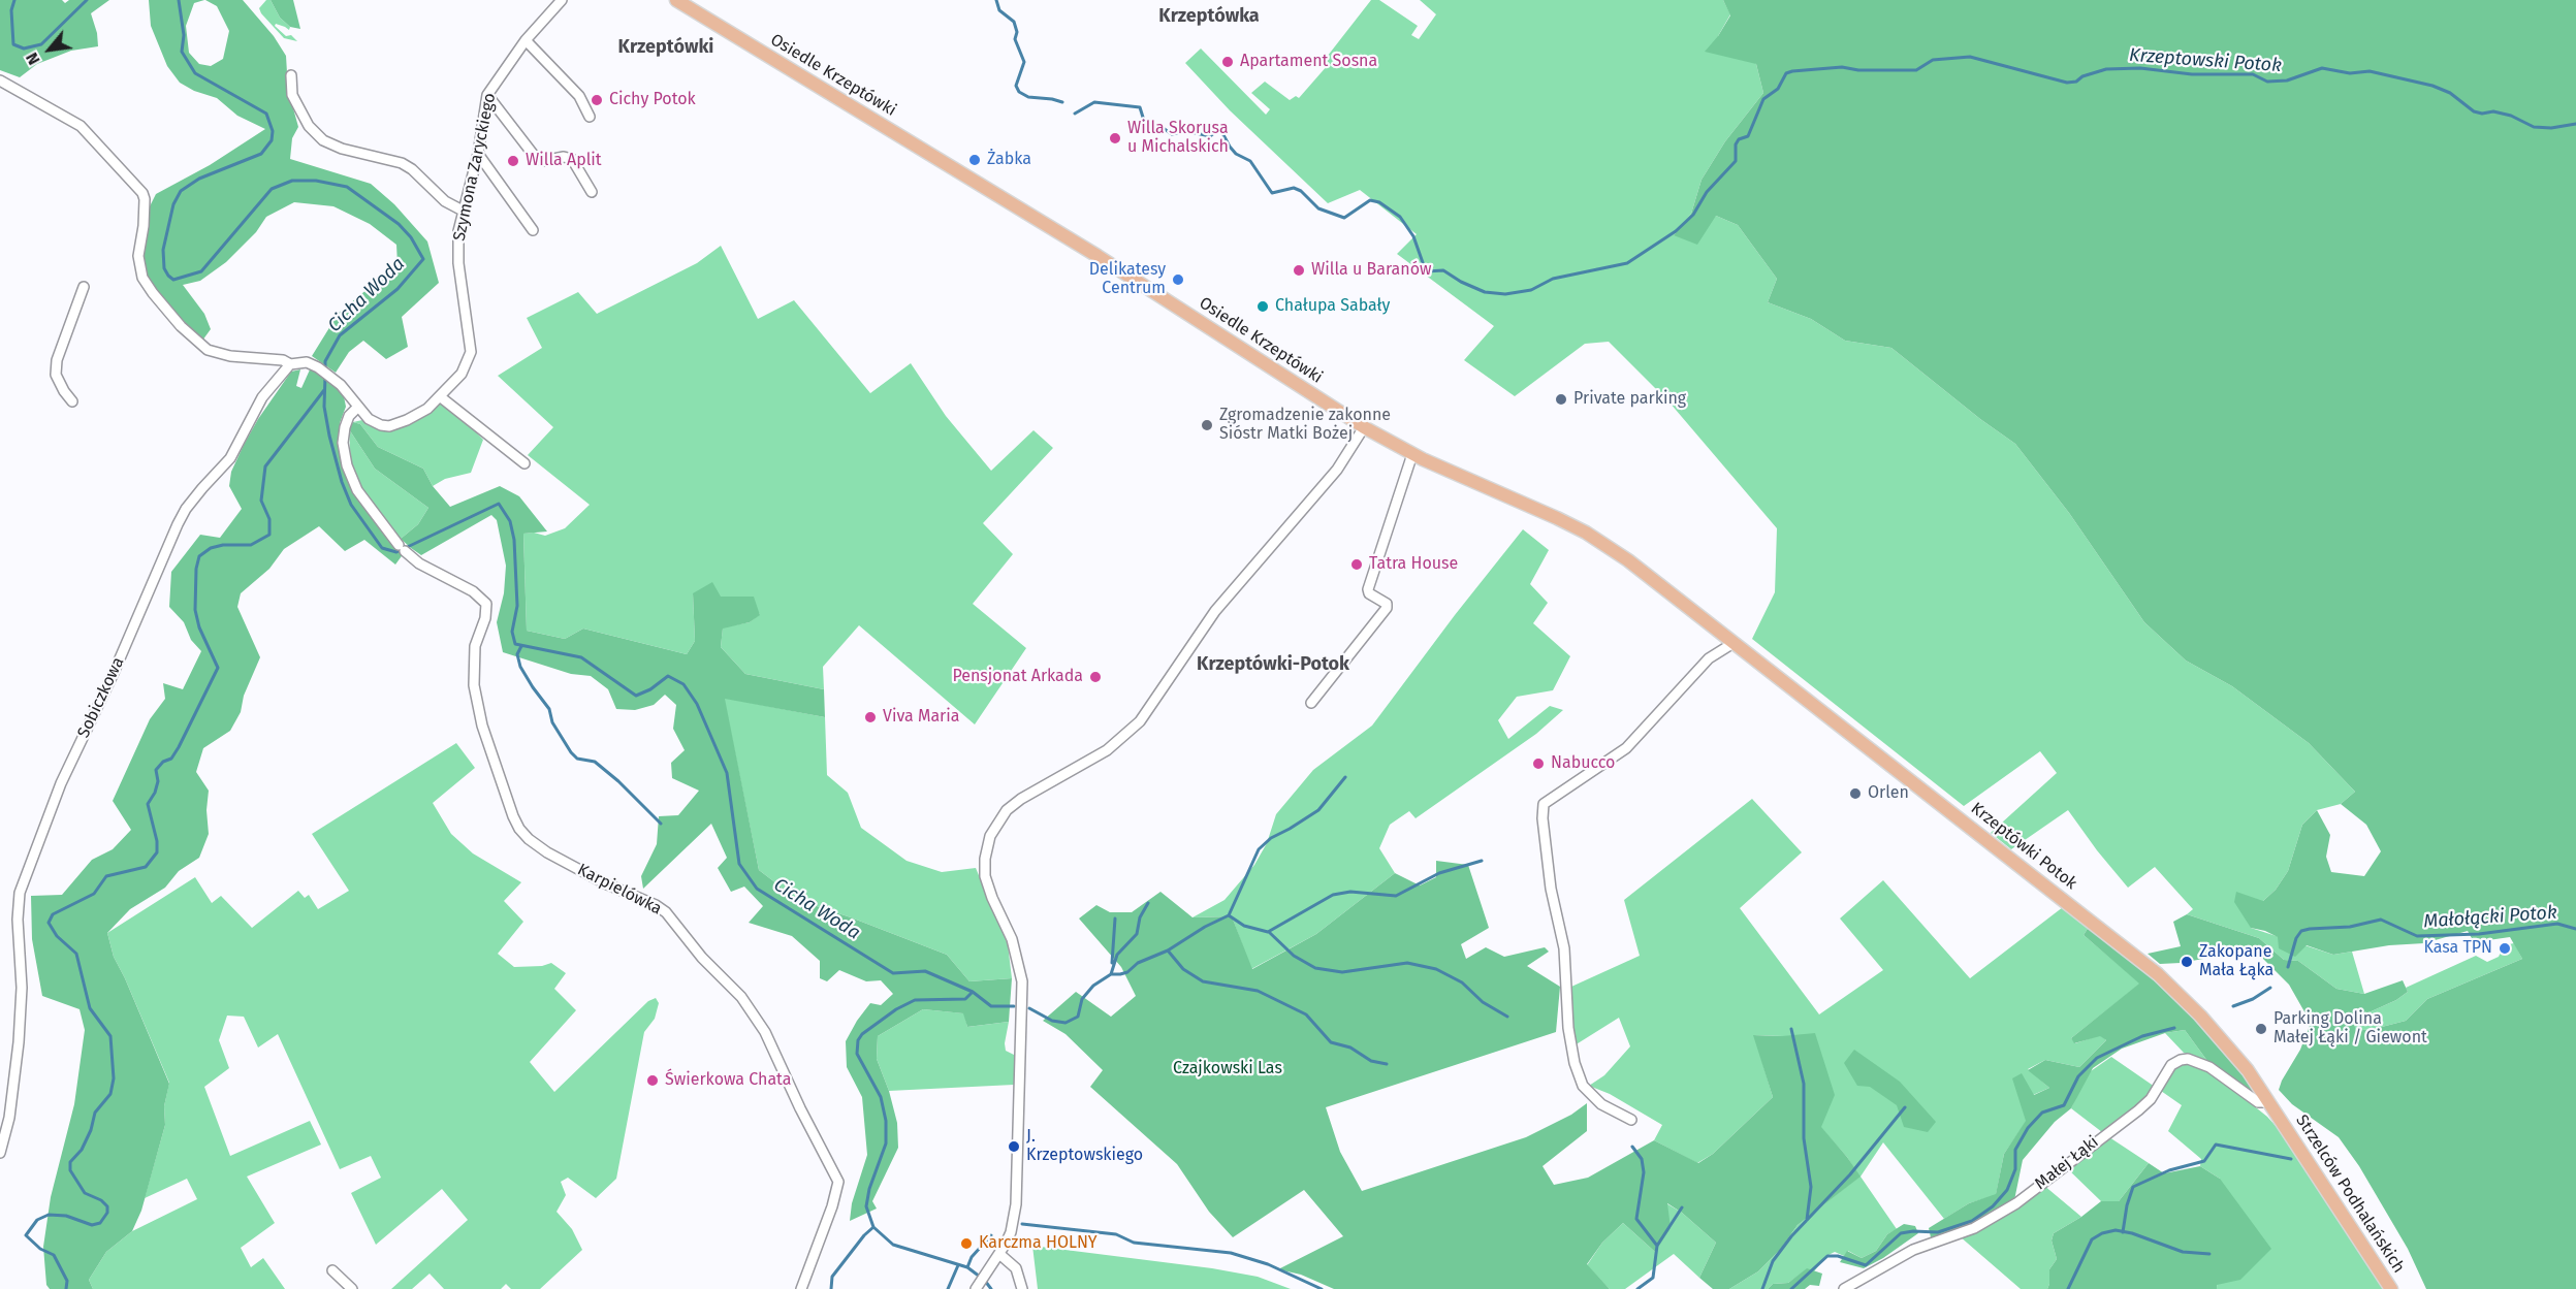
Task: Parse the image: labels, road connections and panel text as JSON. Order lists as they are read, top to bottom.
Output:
{
  "streets": {
    "main road": ["Osiedle Krzeptówki", "Krzeptówki Potok", "Strzelców Podhalańskich"],
    "street": [
      "Szymona Zaryckiego",
      "Sobiczkowa",
      "Karpielówka",
      "Małej Łąki"
    ]
  },
  "crossings": [
    ["Osiedle Krzeptówki", "Krzeptówki Potok"],
    ["Szymona Zaryckiego", "Karpielówka"],
    ["Krzeptówki Potok", "Małej Łąki"],
    ["Krzeptówki Potok", "Strzelców Podhalańskich"],
    ["Małej Łąki", "Strzelców Podhalańskich"]
  ],
  "districts": ["Krzeptówka", "Krzeptówki", "Krzeptówki-Potok"],
  "water": ["Krzeptowski Potok", "Cicha Woda", "Małołącki Potok"],
  "parks": ["Czajkowski Las"],
  "places": [
    "Apartament Sosna",
    "Cichy Potok",
    "Willa Skorusa u Michalskich",
    "Żabka",
    "Willa Aplit",
    "Willa u Baranów",
    "Delikatesy Centrum",
    "Chałupa Sabały",
    "Private parking",
    "Zgromadzenie zakonne Sióstr Matki Bożej",
    "Tatra House",
    "Pensjonat Arkada",
    "Viva Maria",
    "Nabucco",
    "Orlen",
    "Kasa TPN",
    "Zakopane Mała Łąka",
    "Parking Dolina Małej Łąki / Giewont",
    "Świerkowa Chata",
    "J. Krzeptowskiego",
    "Karczma HOLNY"
  ],
  "north": "bottom left"
}
